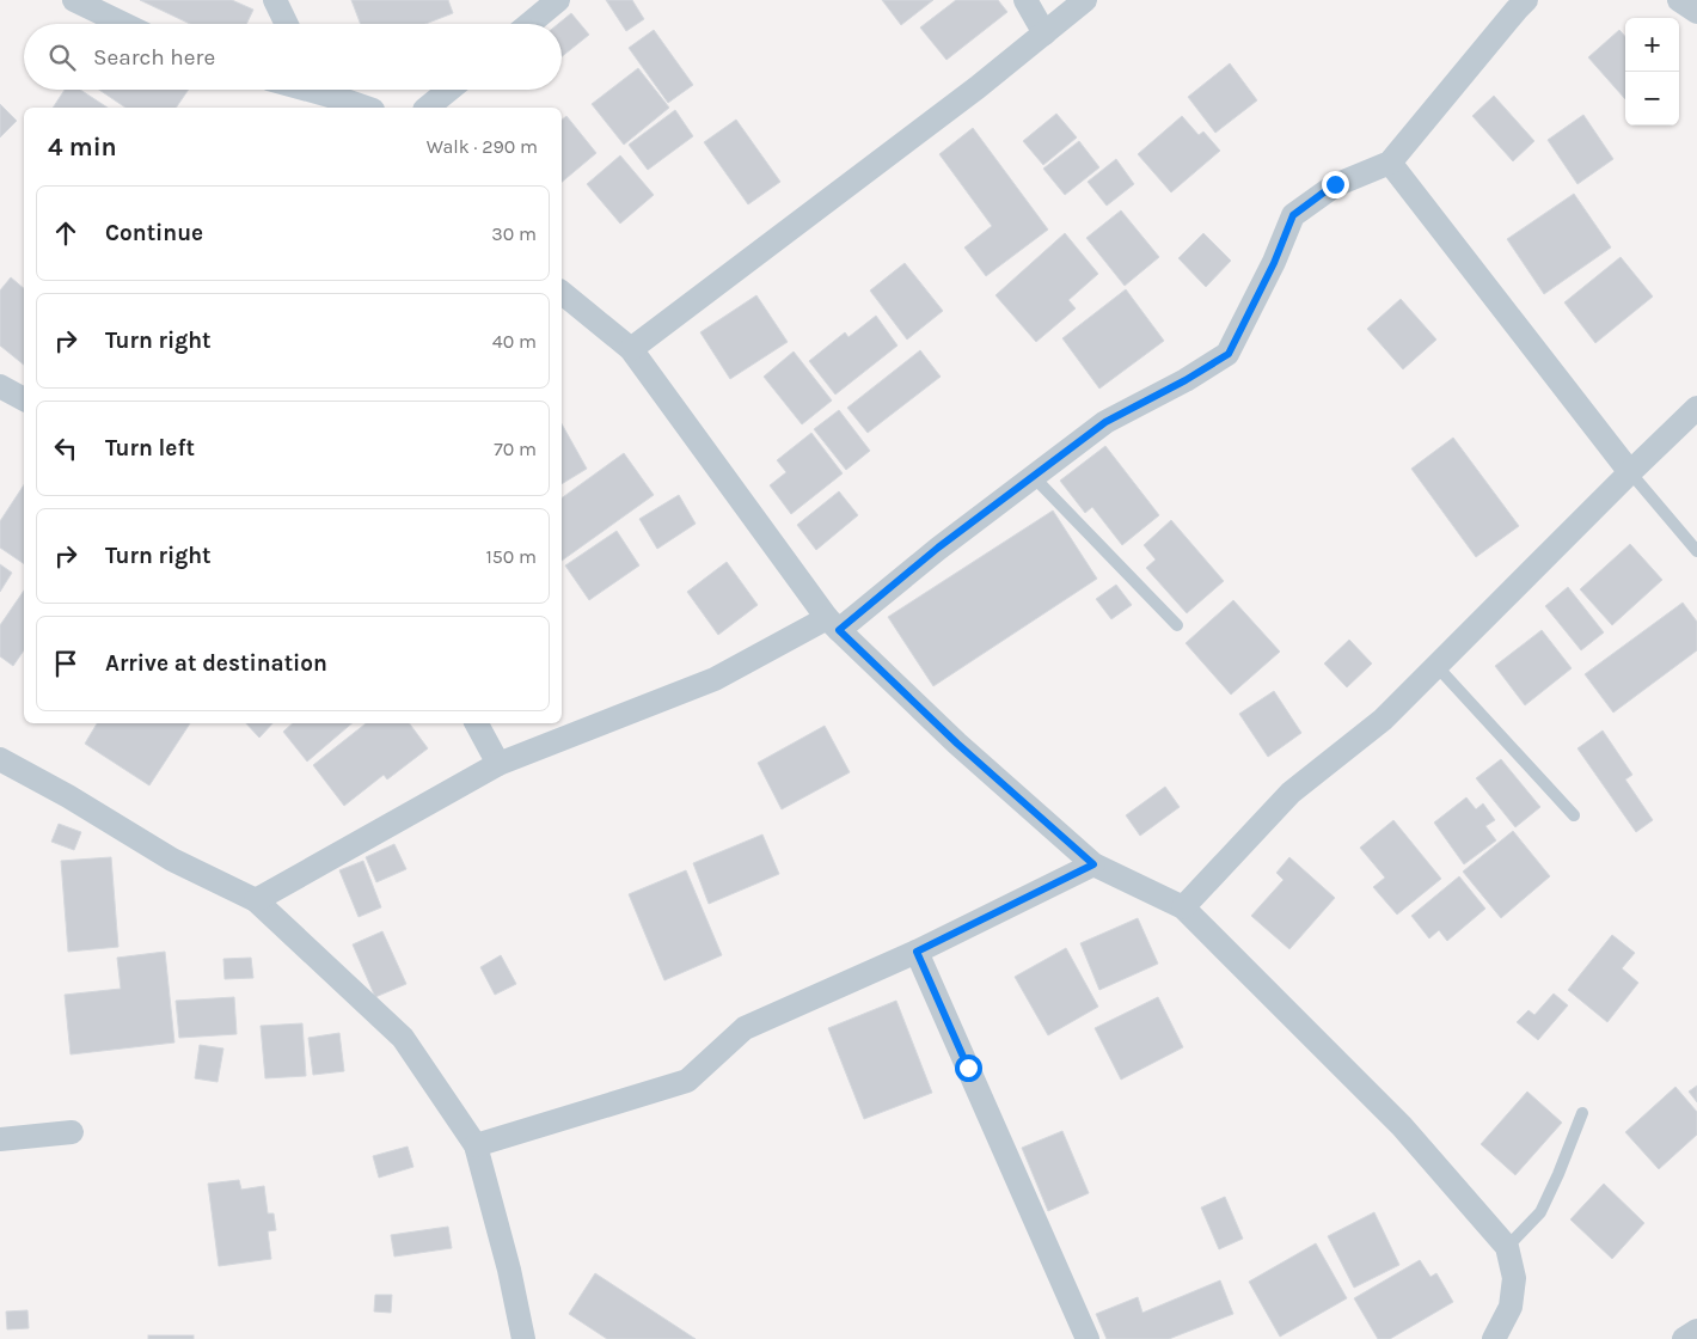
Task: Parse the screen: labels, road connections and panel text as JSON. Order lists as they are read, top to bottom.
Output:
{
  "page": {
    "map_buttons": ["+", "−"],
    "search": "Search here",
    "heading": ["4 min", "Walk · 290 m"],
    "list": [
      ["Continue", "30 m"],
      ["Turn right", "40 m"],
      ["Turn left", "70 m"],
      ["Turn right", "150 m"],
      "Arrive at destination"
    ]
  }
}
